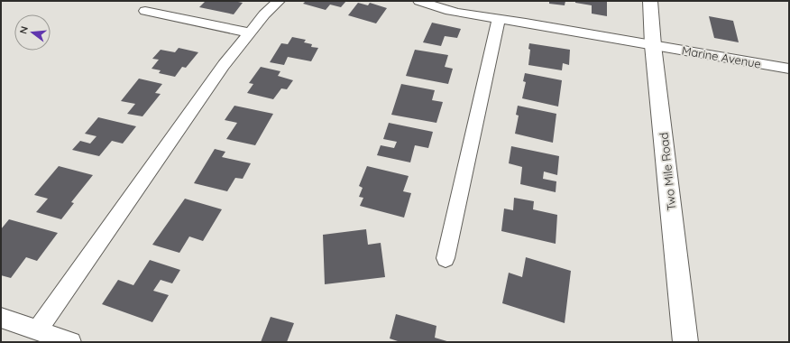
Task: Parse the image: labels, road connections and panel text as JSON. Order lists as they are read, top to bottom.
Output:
{
  "streets": {
    "street": ["Marine Avenue", "Two Mile Road"]
  },
  "crossings": [
    ["Marine Avenue", "Two Mile Road"]
  ],
  "north": "left"
}
